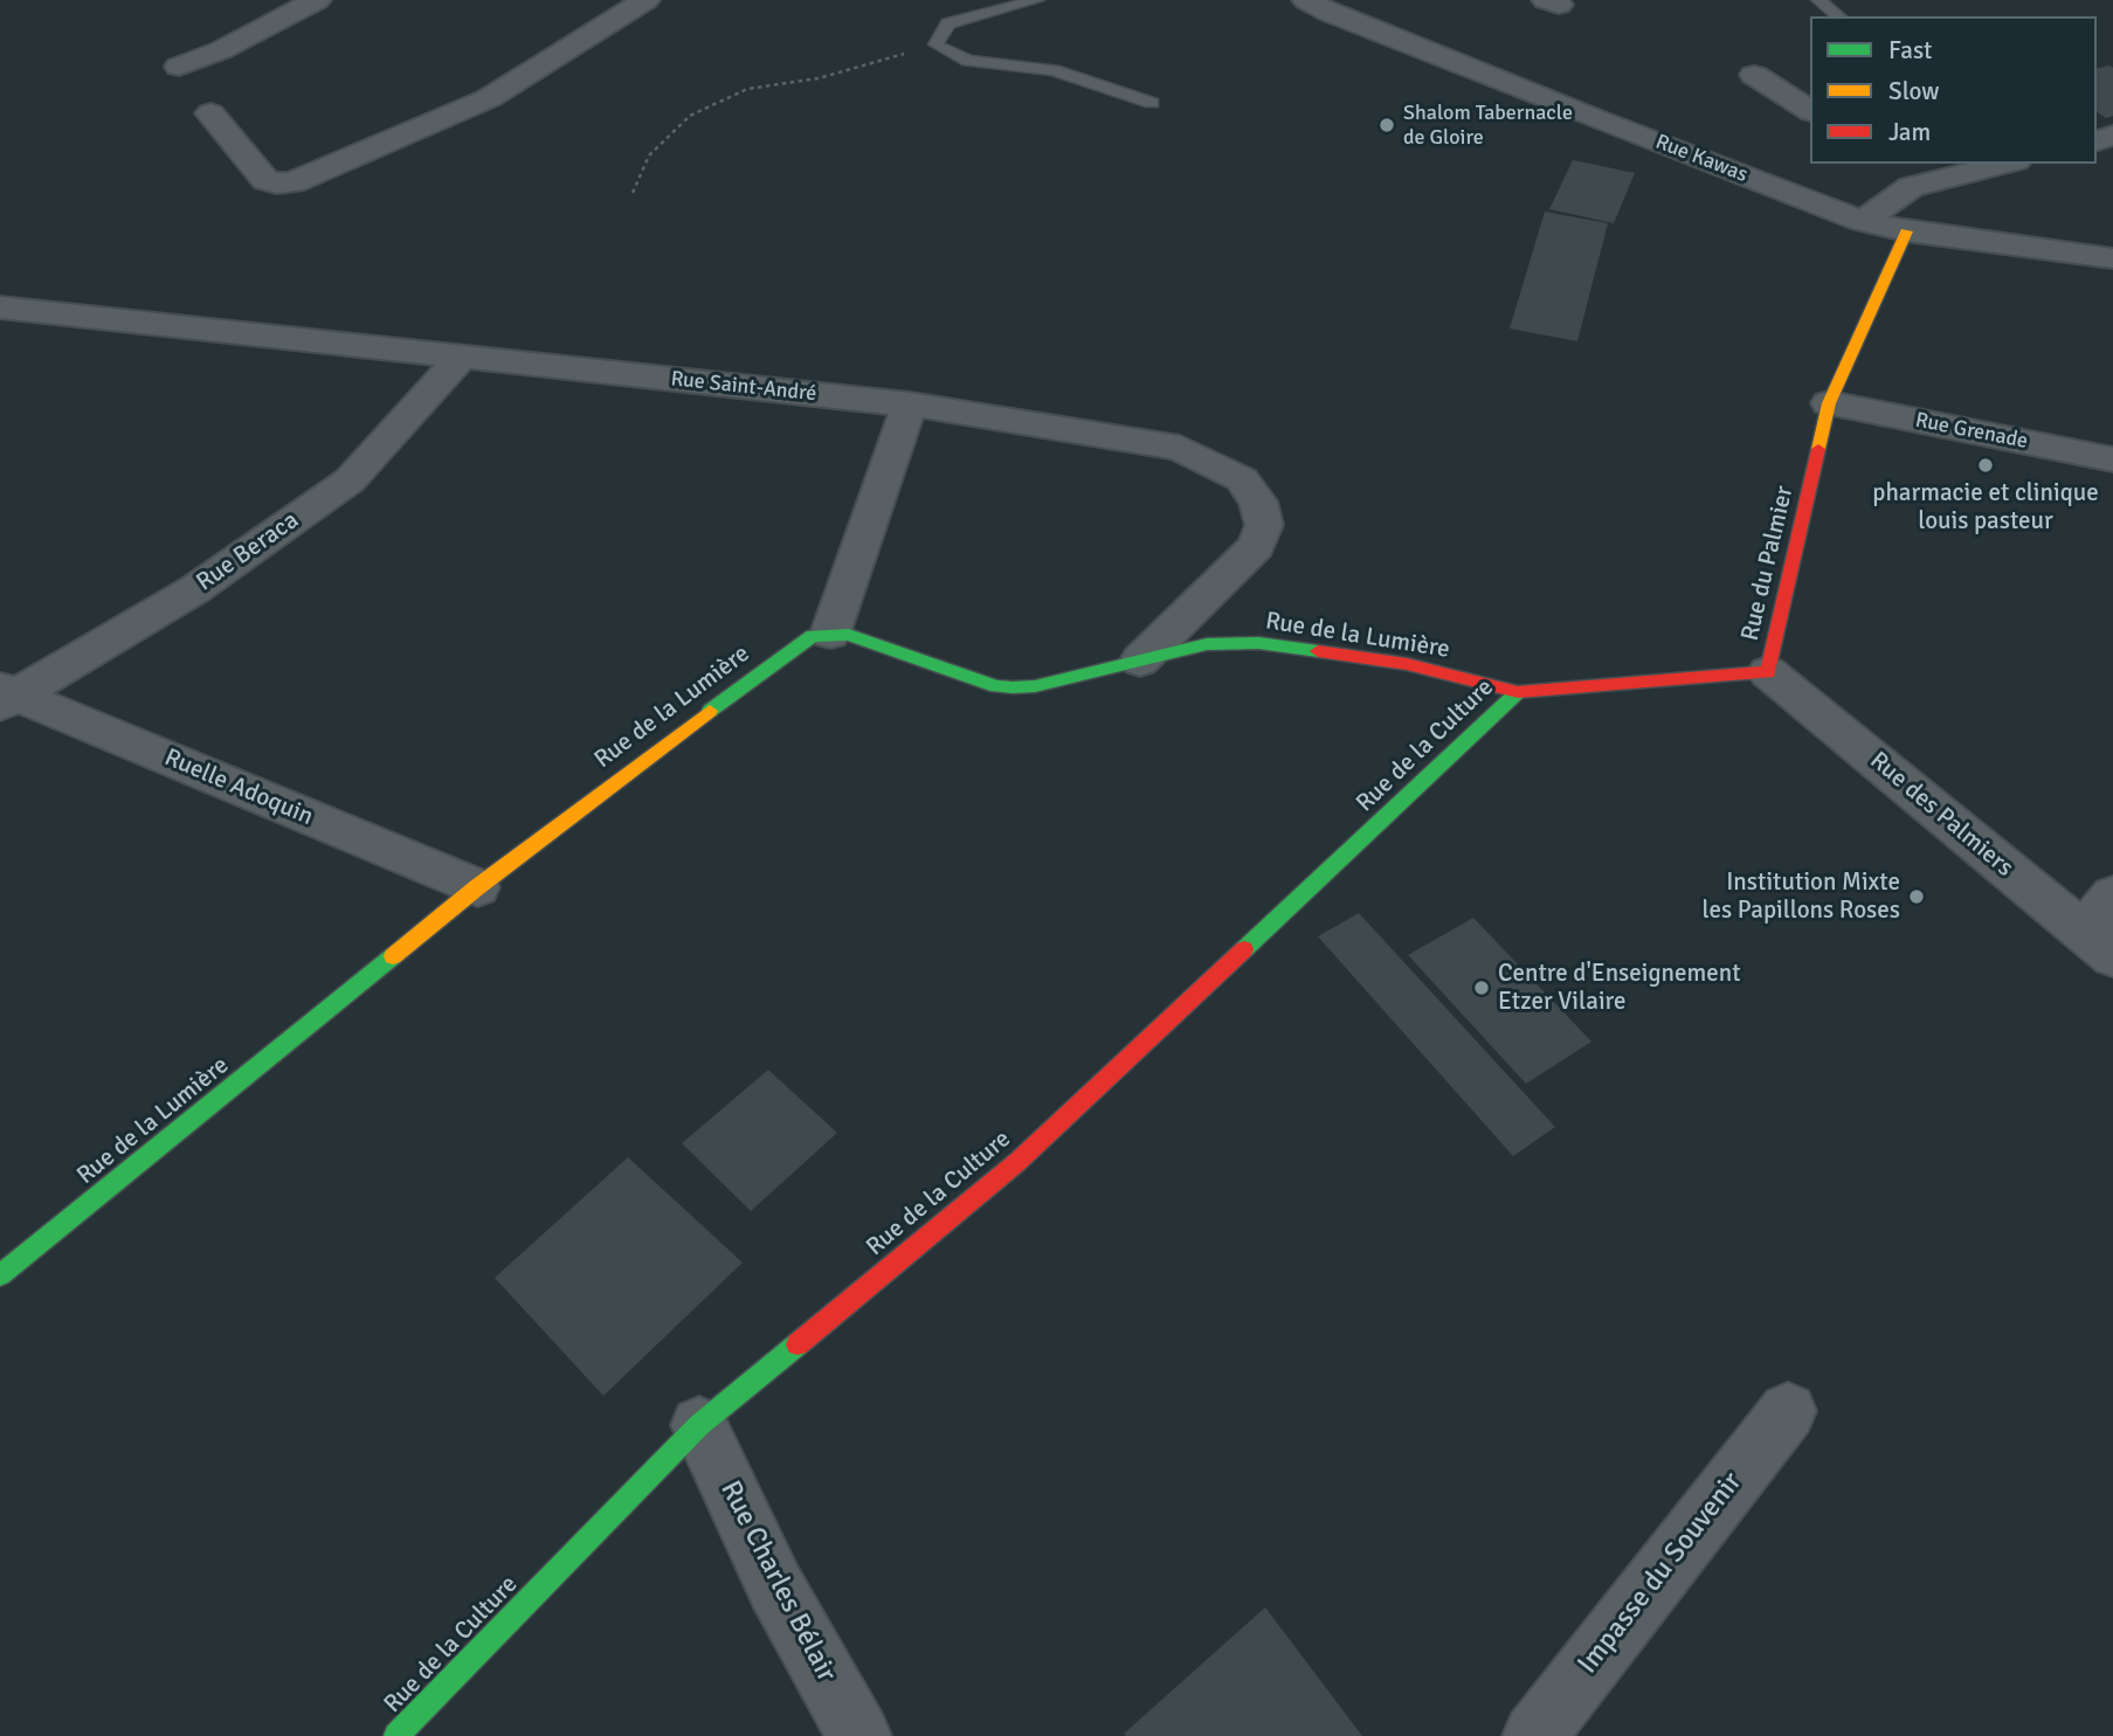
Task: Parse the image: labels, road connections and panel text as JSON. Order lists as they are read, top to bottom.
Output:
{
  "streets": {
    "street": [
      "Rue Kawas",
      "Rue Saint-André",
      "Rue Grenade",
      "Rue Beraca",
      "Rue du Palmier",
      "Rue de la Lumière",
      "Rue de la Culture",
      "Ruelle Adoquin",
      "Rue des Palmiers",
      "Impasse du Souvenir",
      "Rue Charles Bélair"
    ]
  },
  "crossings": [
    ["Rue Kawas", "Rue du Palmier"],
    ["Rue Saint-André", "Rue Beraca"],
    ["Rue Saint-André", "Rue de la Lumière"],
    ["Rue Grenade", "Rue du Palmier"],
    ["Rue Beraca", "Ruelle Adoquin"],
    ["Rue du Palmier", "Rue de la Lumière"],
    ["Rue du Palmier", "Rue de la Culture"],
    ["Rue du Palmier", "Rue des Palmiers"],
    ["Rue de la Lumière", "Rue de la Culture"],
    ["Rue de la Lumière", "Ruelle Adoquin"],
    ["Rue de la Culture", "Rue Charles Bélair"]
  ],
  "places": [
    "Shalom Tabernacle de Gloire",
    "pharmacie et clinique louis pasteur",
    "Institution Mixte les Papillons Roses",
    "Centre d'Enseignement Etzer Vilaire"
  ],
  "legend": ["Fast", "Slow", "Jam"]
}
